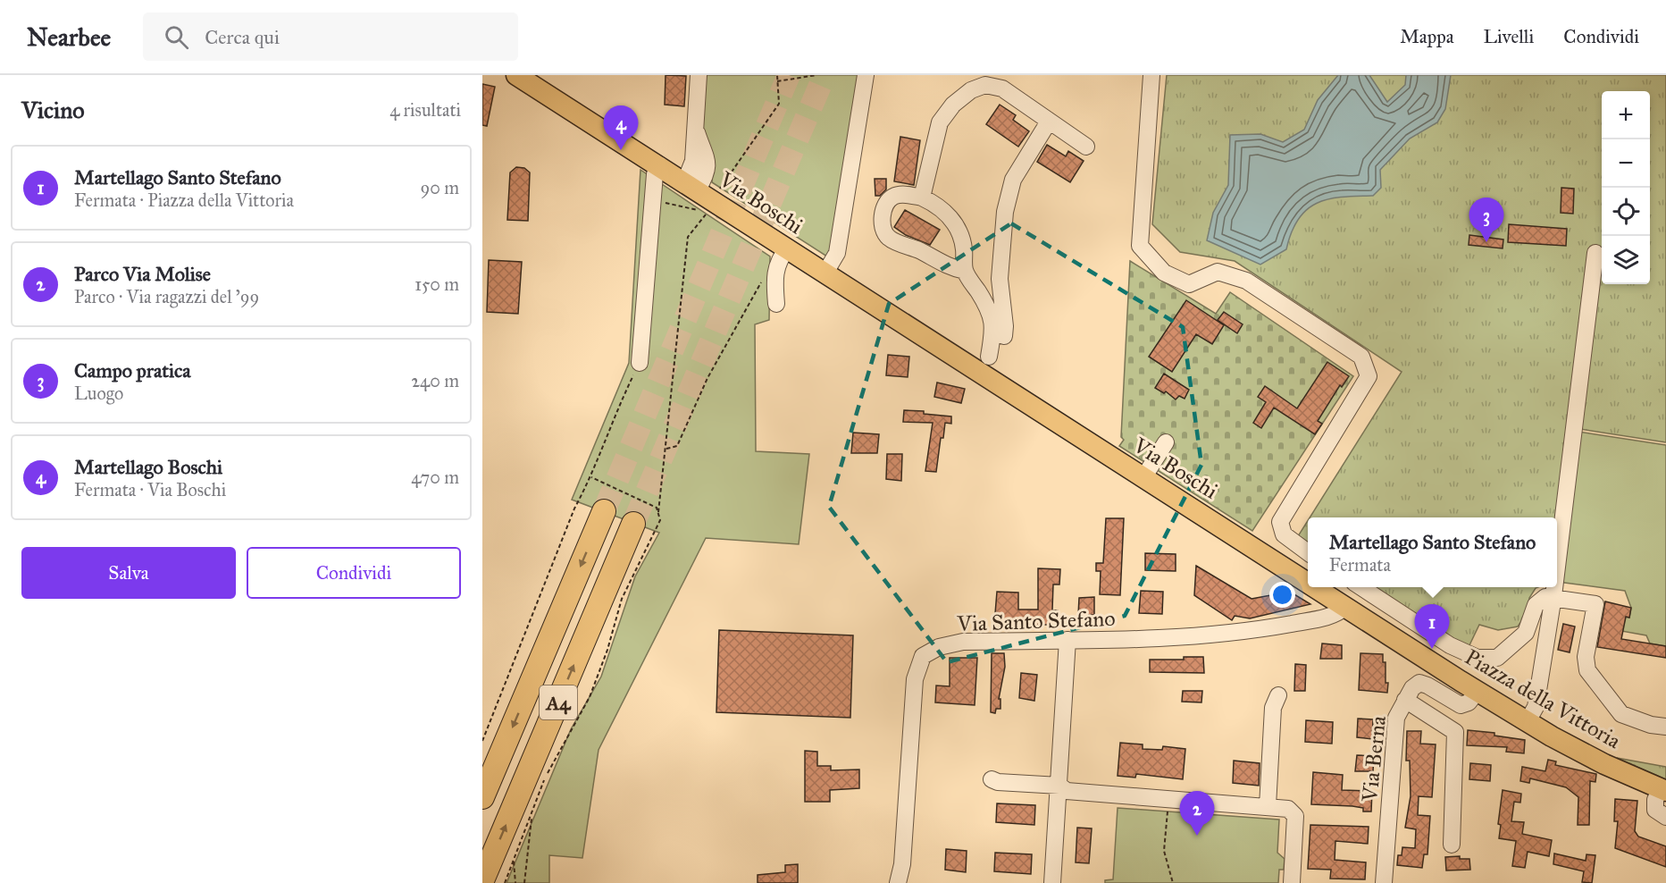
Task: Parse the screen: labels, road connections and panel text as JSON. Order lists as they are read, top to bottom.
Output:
{
  "streets": {
    "highway": ["A4"],
    "main road": ["Via Boschi", "Piazza della Vittoria"],
    "street": ["Via Santo Stefano", "Via Berna"]
  },
  "crossings": [
    ["Via Boschi", "Via Santo Stefano"],
    ["Via Boschi", "Piazza della Vittoria"],
    ["Via Santo Stefano", "Piazza della Vittoria"],
    ["Piazza della Vittoria", "Via Berna"]
  ],
  "page": {
    "header": "Nearbee",
    "search": "Cerca qui",
    "nav": ["Mappa", "Livelli", "Condividi"],
    "heading": ["Vicino", "4 risultati"],
    "map_buttons": ["+", "−"],
    "pins": [
      "4",
      "3",
      "1",
      "2"
    ],
    "list": [
      {
        "mark": "1",
        "name": "Martellago Santo Stefano",
        "note": "Fermata · Piazza della Vittoria",
        "value": "90 m"
      },
      {
        "mark": "2",
        "name": "Parco Via Molise",
        "note": "Parco · Via ragazzi del '99",
        "value": "150 m"
      },
      {
        "mark": "3",
        "name": "Campo pratica",
        "note": "Luogo",
        "value": "240 m"
      },
      {
        "mark": "4",
        "name": "Martellago Boschi",
        "note": "Fermata · Via Boschi",
        "value": "470 m"
      }
    ],
    "popup": ["Martellago Santo Stefano", "Fermata"],
    "buttons": ["Salva", "Condividi"]
  }
}
